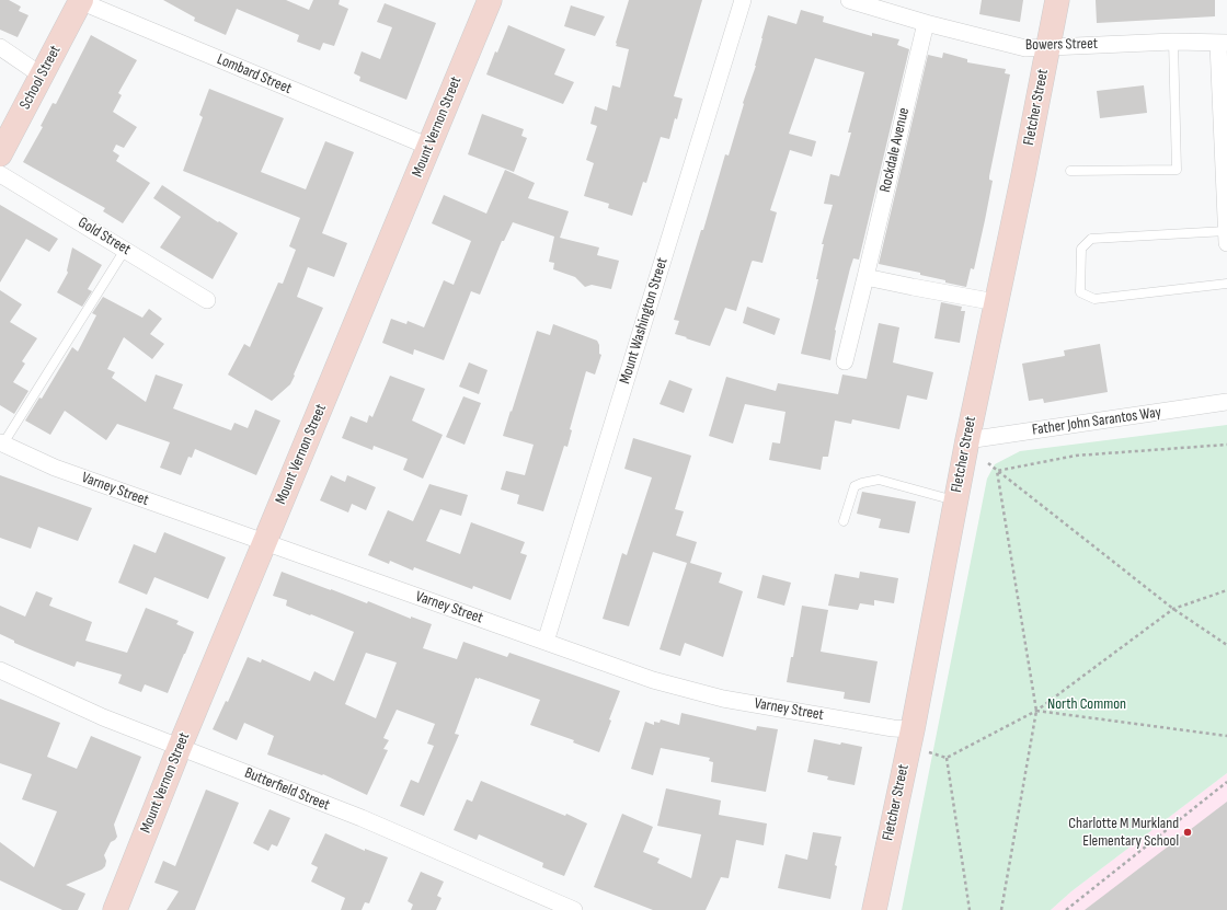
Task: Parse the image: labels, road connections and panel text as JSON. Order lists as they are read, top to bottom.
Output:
{
  "streets": {
    "main road": ["School Street", "Fletcher Street", "Mount Vernon Street"],
    "street": [
      "Bowers Street",
      "Lombard Street",
      "Rockdale Avenue",
      "Gold Street",
      "Mount Washington Street",
      "Father John Sarantos Way",
      "Varney Street",
      "Butterfield Street"
    ]
  },
  "crossings": [
    ["Bowers Street", "Fletcher Street"],
    ["Bowers Street", "Rockdale Avenue"],
    ["Lombard Street", "School Street"],
    ["Lombard Street", "Mount Vernon Street"],
    ["Fletcher Street", "Father John Sarantos Way"],
    ["Fletcher Street", "Varney Street"],
    ["Mount Vernon Street", "Varney Street"],
    ["Mount Vernon Street", "Butterfield Street"],
    ["Mount Washington Street", "Varney Street"]
  ],
  "parks": ["North Common"],
  "places": ["Charlotte M Murkland Elementary School"]
}
